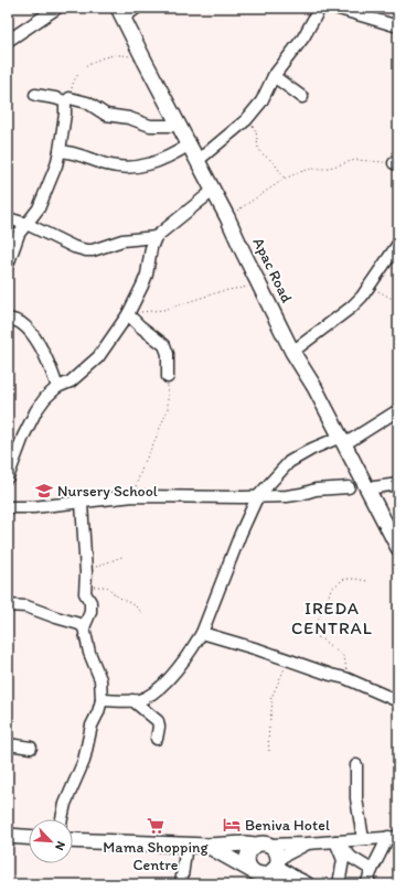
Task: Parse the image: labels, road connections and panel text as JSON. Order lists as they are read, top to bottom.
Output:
{
  "streets": {
    "main road": ["Apac Road"]
  },
  "districts": ["IREDA CENTRAL"],
  "places": {
    "school or university": ["Nursery School"],
    "hotel": ["Beniva Hotel"],
    "supermarket": ["Mama Shopping Centre"]
  },
  "north": "bottom right"
}
